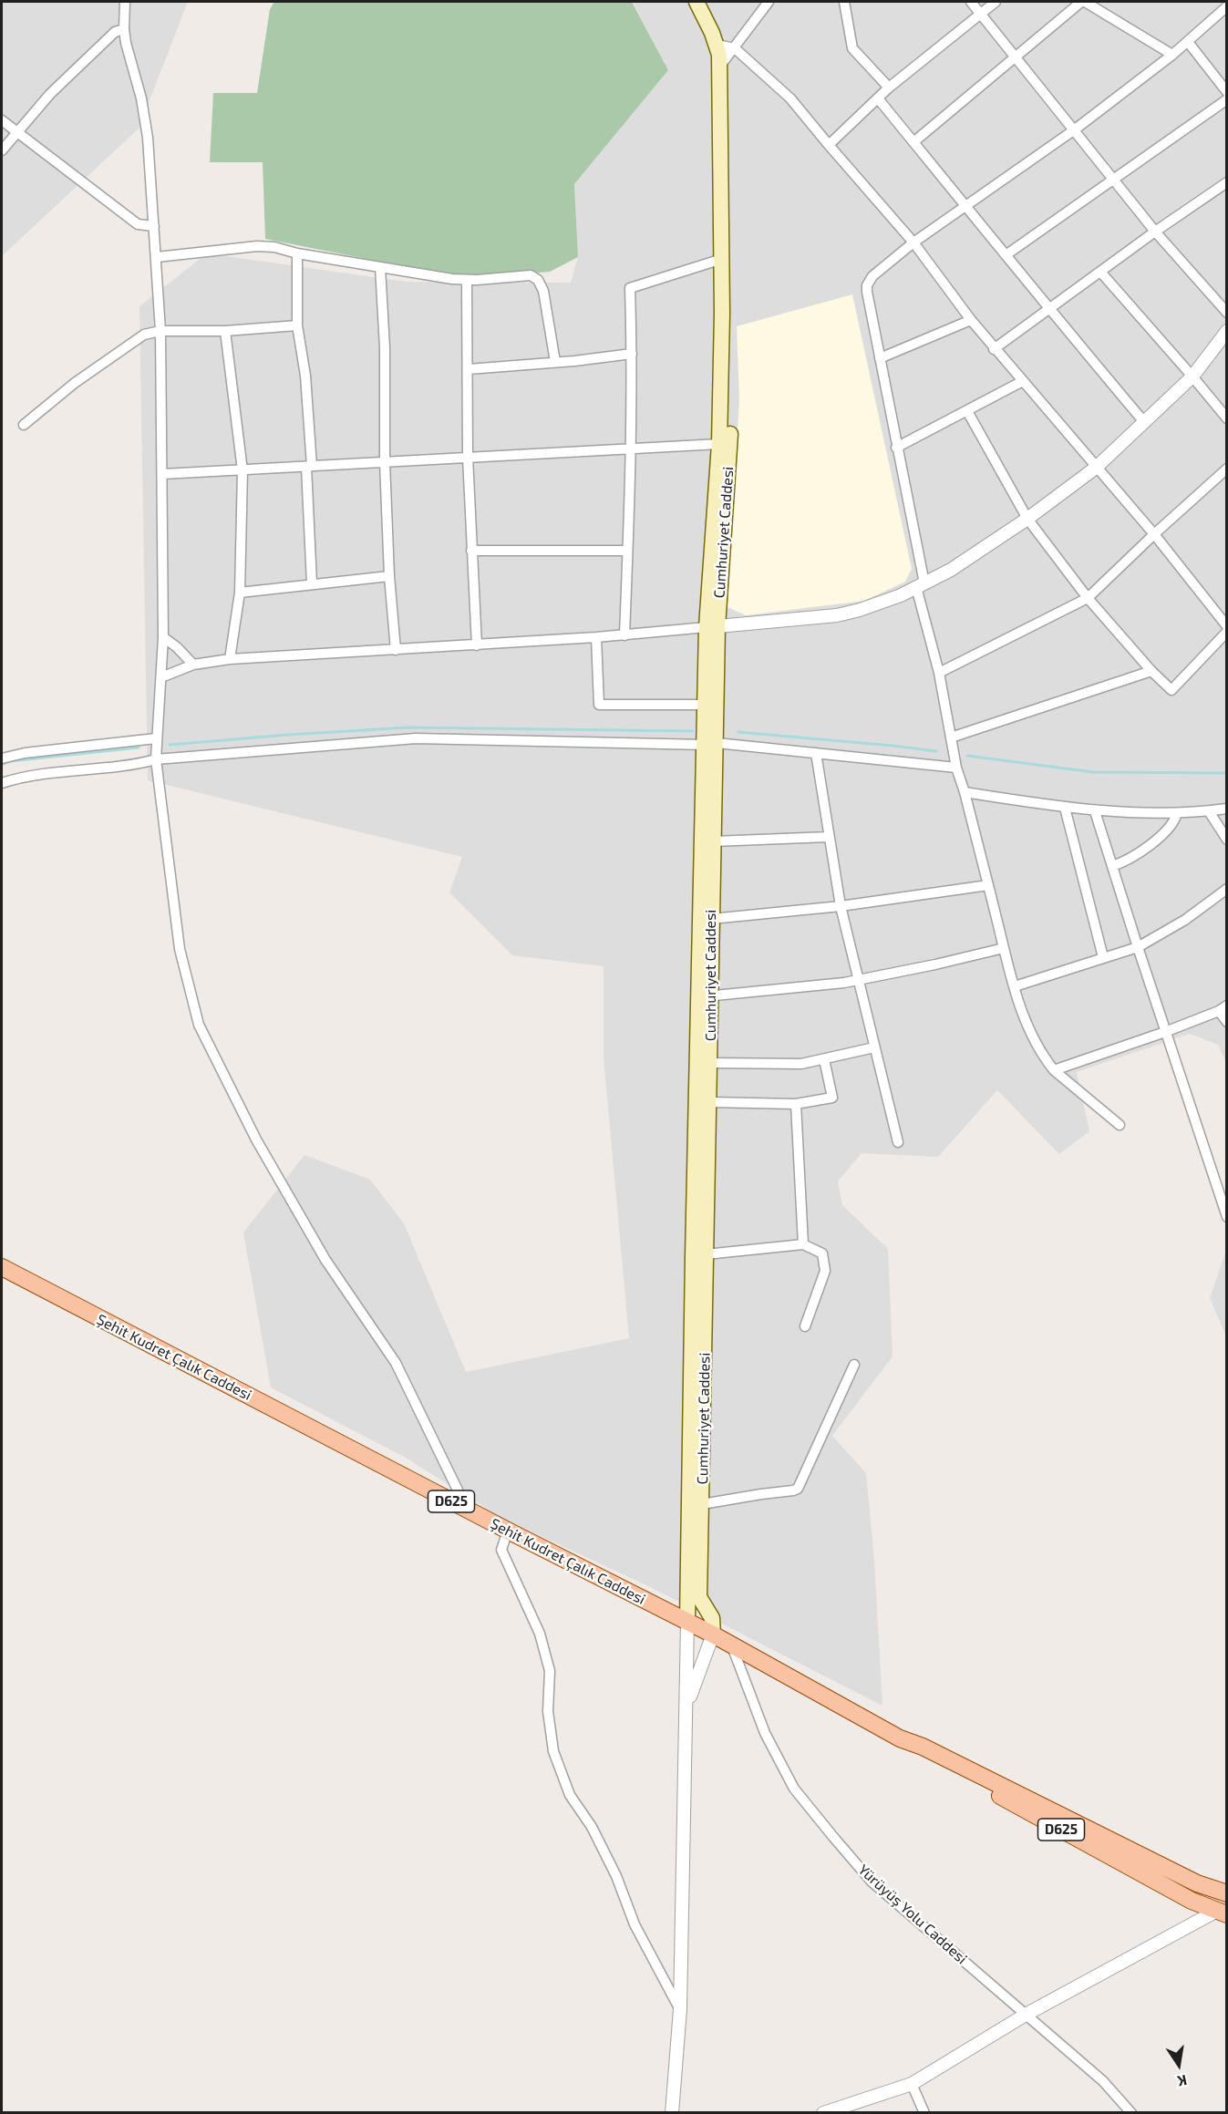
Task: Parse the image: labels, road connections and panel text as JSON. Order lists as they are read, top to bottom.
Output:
{
  "streets": {
    "main road": ["Cumhuriyet Caddesi", "Şehit Kudret Çalık Caddesi", "D625"],
    "street": ["Yürüyüş Yolu Caddesi"]
  },
  "crossings": [
    ["Cumhuriyet Caddesi", "Şehit Kudret Çalık Caddesi"],
    ["Şehit Kudret Çalık Caddesi", "Yürüyüş Yolu Caddesi"]
  ],
  "north": "bottom"
}
